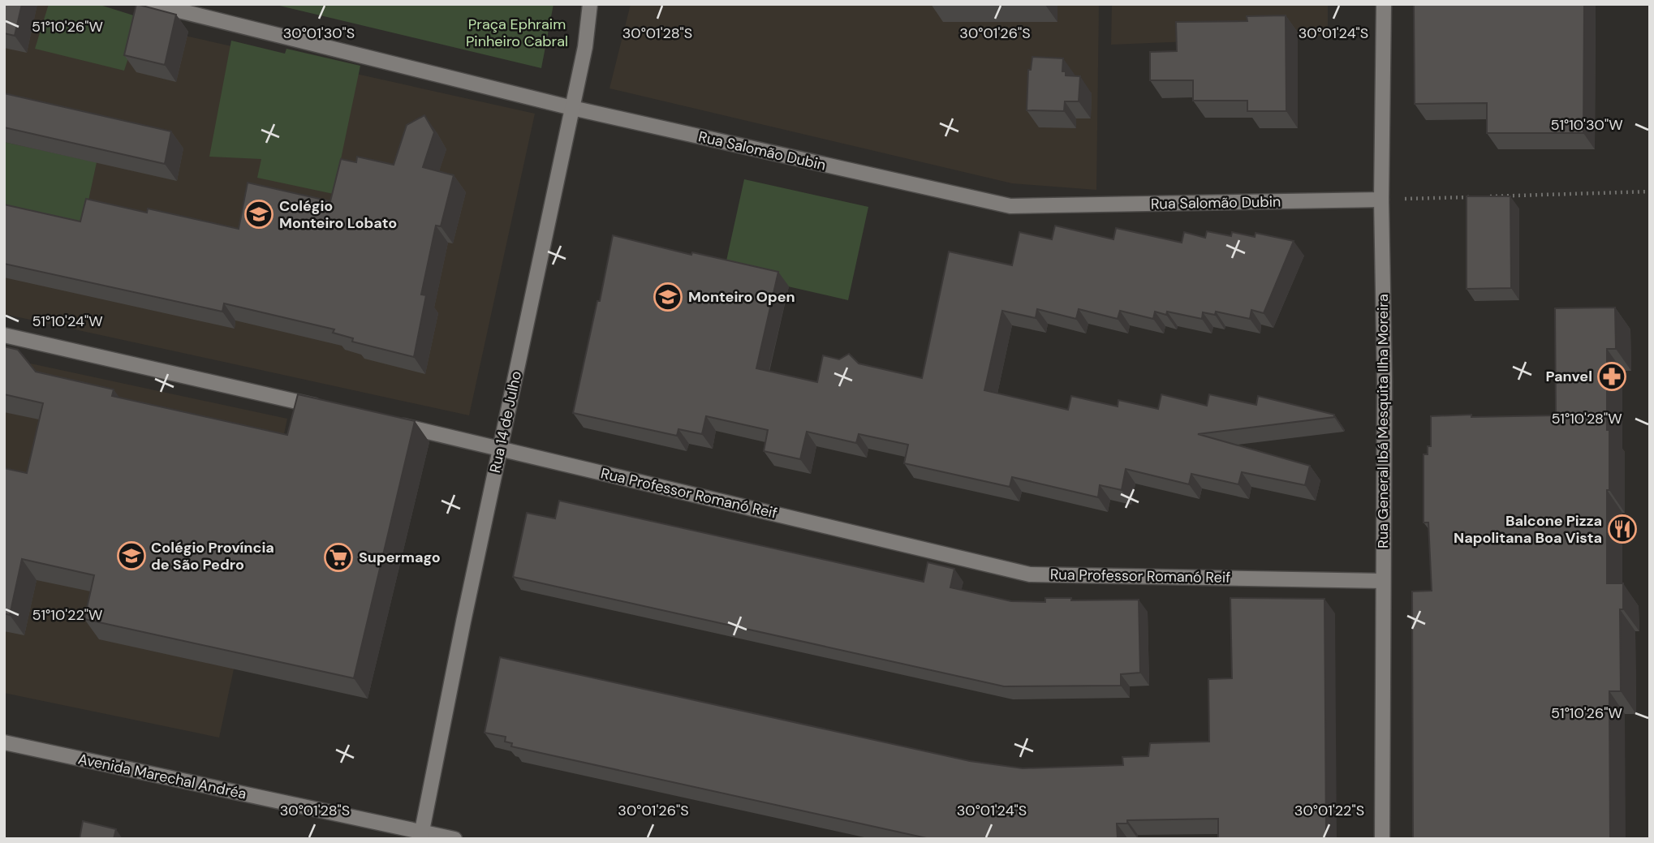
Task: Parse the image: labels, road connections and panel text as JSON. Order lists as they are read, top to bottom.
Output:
{
  "streets": {
    "street": [
      "Rua Salomão Dubin",
      "Rua General Ibá Mesquita Ilha Moreira",
      "Rua 14 de Julho",
      "Rua Professor Romanó Reif",
      "Avenida Marechal Andréa"
    ]
  },
  "crossings": [
    ["Rua Salomão Dubin", "Rua General Ibá Mesquita Ilha Moreira"],
    ["Rua Salomão Dubin", "Rua 14 de Julho"],
    ["Rua General Ibá Mesquita Ilha Moreira", "Rua Professor Romanó Reif"],
    ["Rua 14 de Julho", "Rua Professor Romanó Reif"],
    ["Rua 14 de Julho", "Avenida Marechal Andréa"]
  ],
  "parks": ["Praça Ephraim Pinheiro Cabral"],
  "places": {
    "school or university": ["Colégio Monteiro Lobato", "Monteiro Open", "Colégio Província de São Pedro"],
    "pharmacy": ["Panvel"],
    "restaurant": ["Balcone Pizza Napolitana Boa Vista"],
    "supermarket": ["Supermago"]
  },
  "coordinates": [
    "51°10'26\"W",
    "30°01'30\"S",
    "30°01'28\"S",
    "30°01'26\"S",
    "30°01'24\"S",
    "51°10'30\"W",
    "51°10'24\"W",
    "51°10'28\"W",
    "51°10'22\"W",
    "30°01'22\"S"
  ]
}
